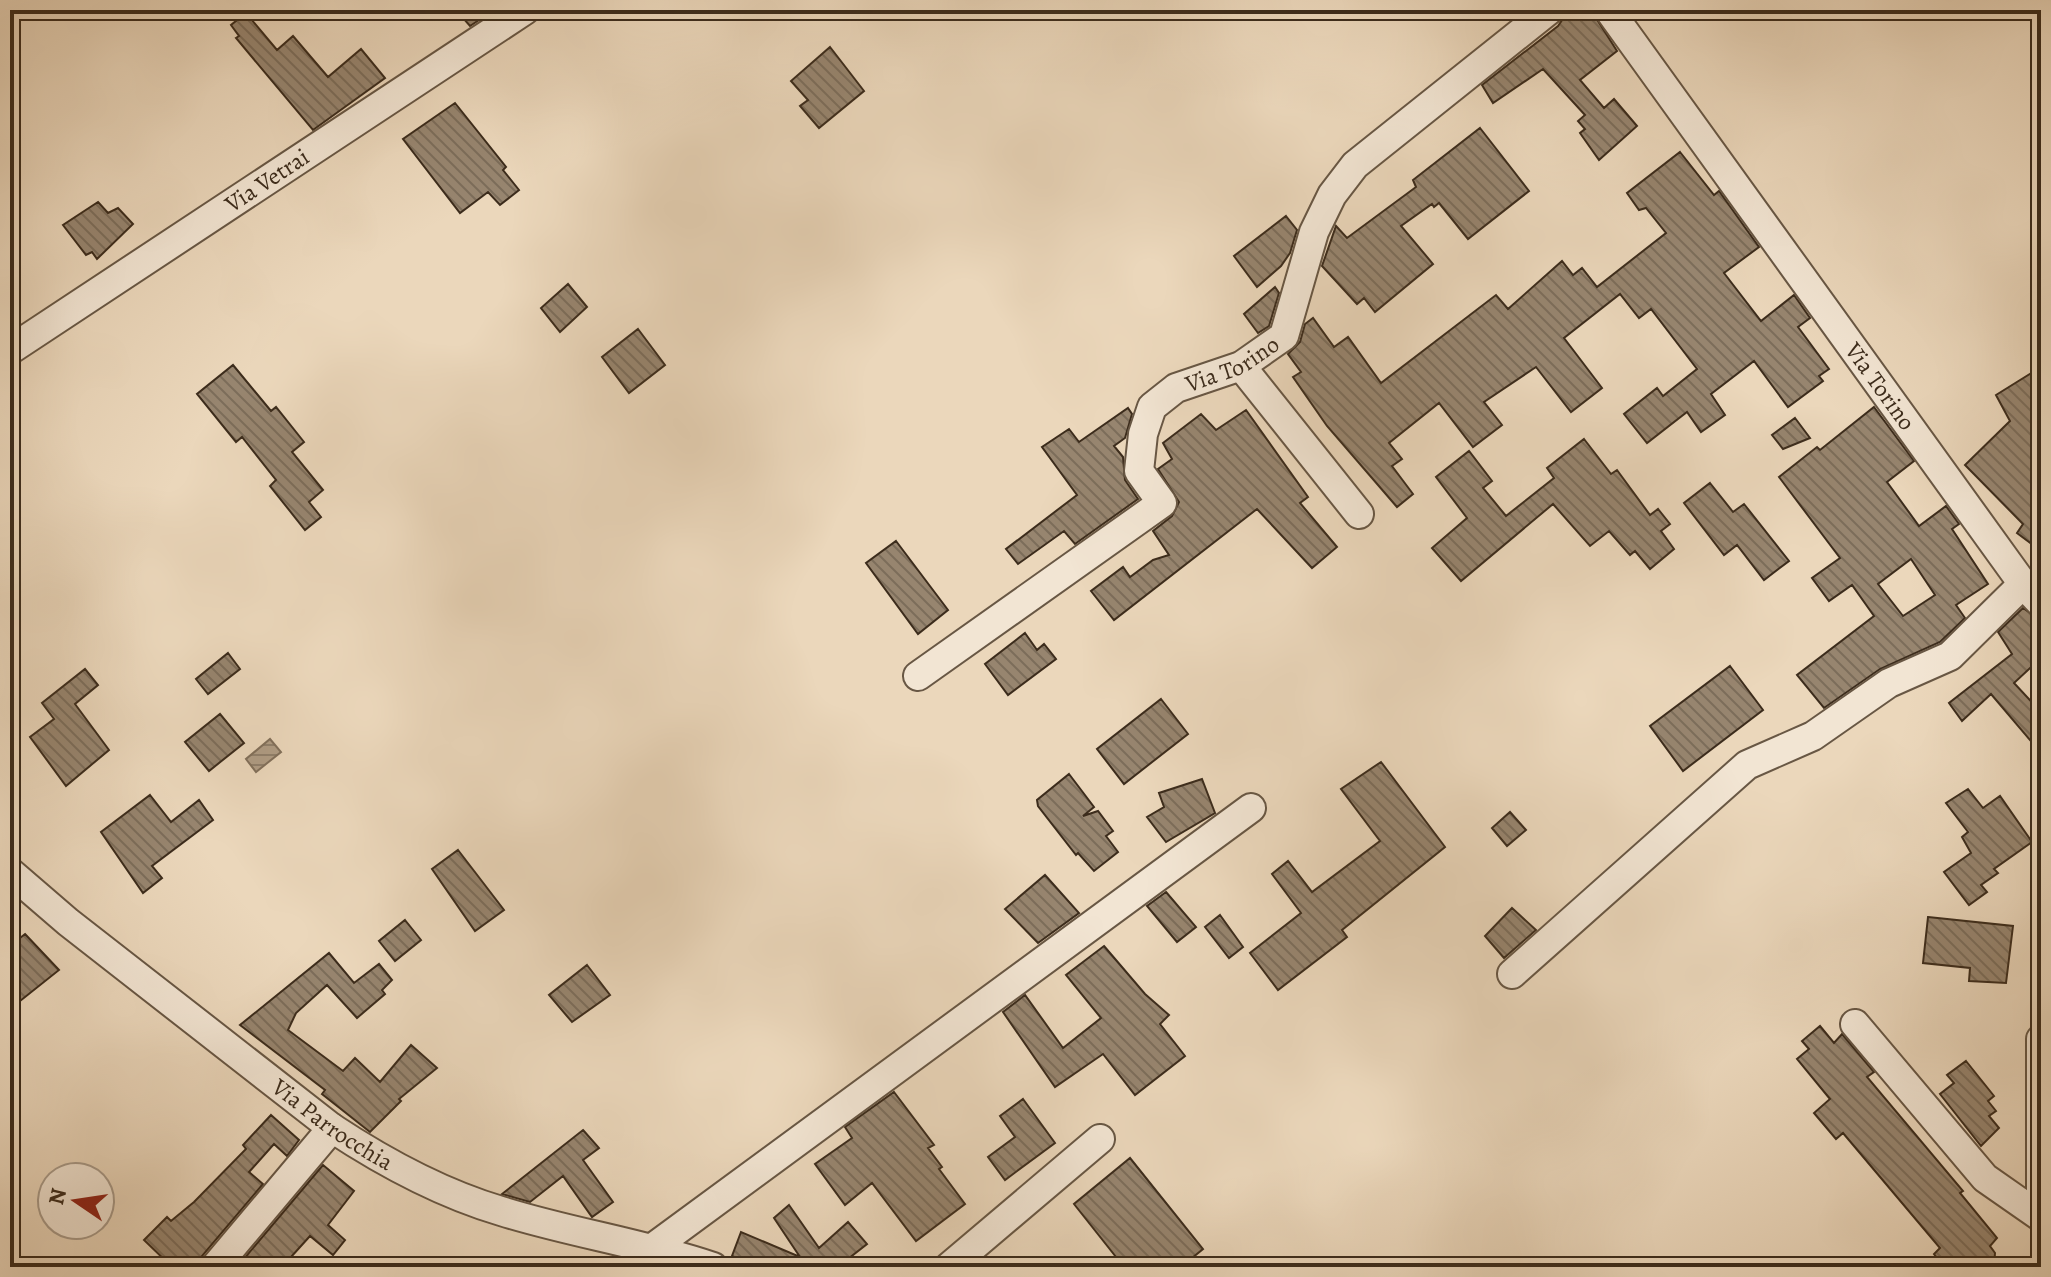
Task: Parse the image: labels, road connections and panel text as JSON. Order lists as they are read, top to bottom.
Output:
{
  "streets": {
    "street": ["Via Vetrai", "Via Torino", "Via Parrocchia"]
  },
  "north": "left"
}
